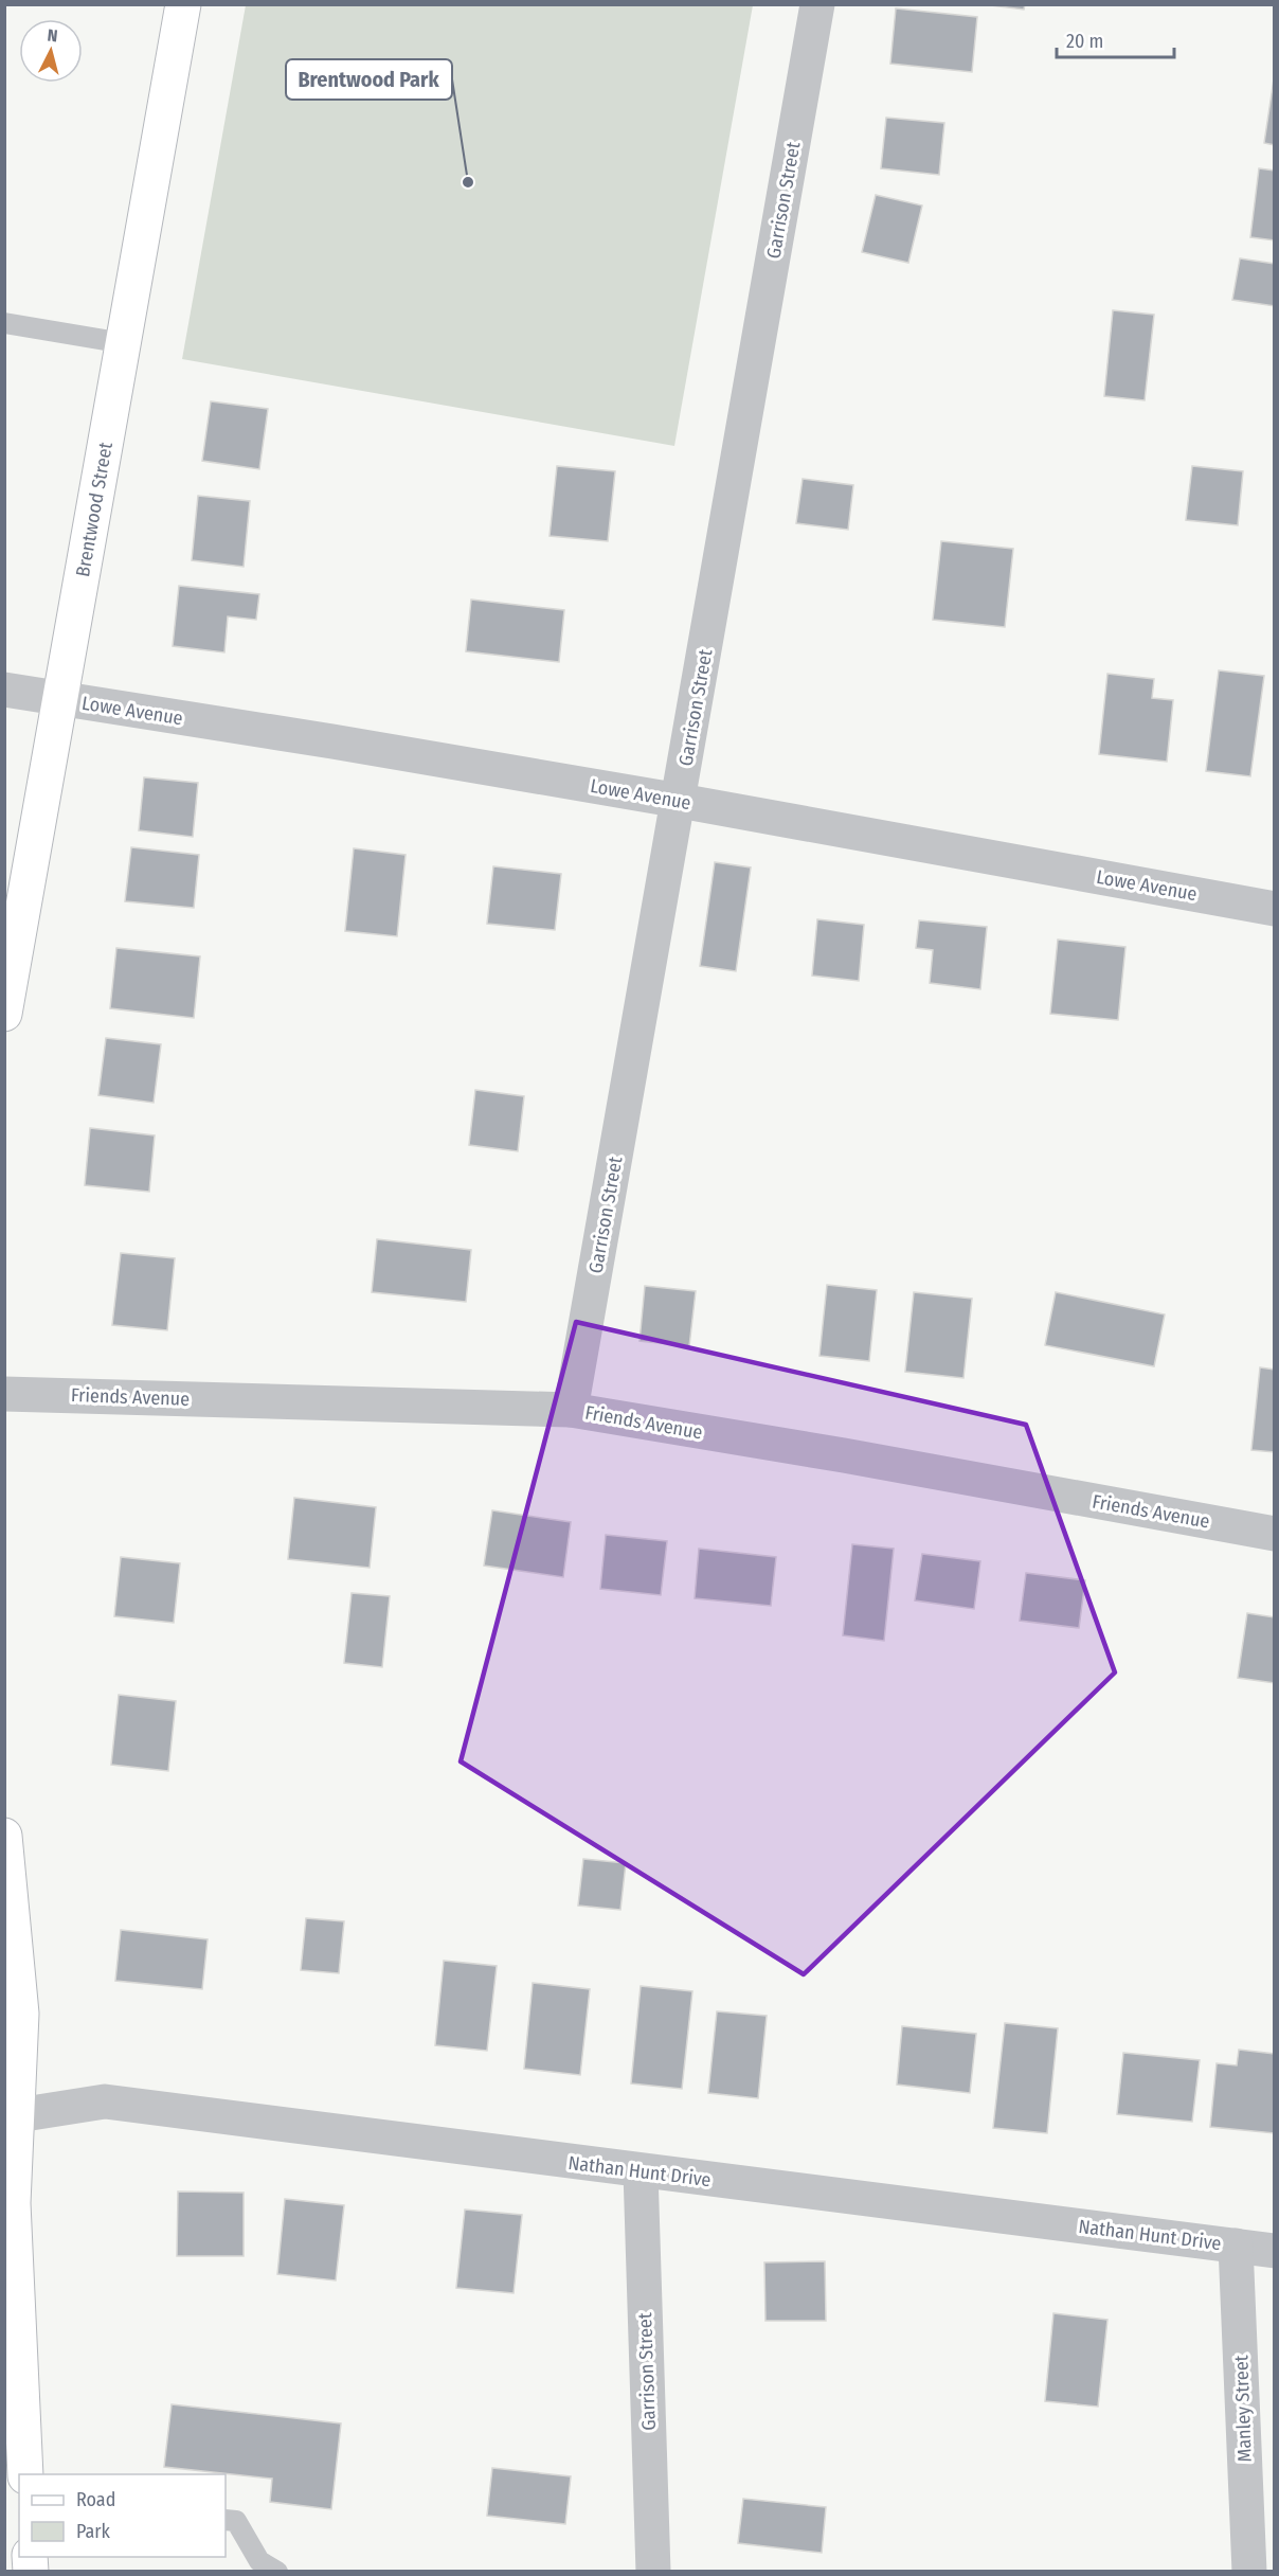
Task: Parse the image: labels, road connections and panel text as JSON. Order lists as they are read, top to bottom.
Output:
{
  "streets": {
    "main road": ["Brentwood Street"],
    "street": [
      "Garrison Street",
      "Lowe Avenue",
      "Friends Avenue",
      "Nathan Hunt Drive",
      "Manley Street"
    ]
  },
  "crossings": [
    ["Garrison Street", "Lowe Avenue"],
    ["Garrison Street", "Friends Avenue"],
    ["Garrison Street", "Nathan Hunt Drive"],
    ["Brentwood Street", "Lowe Avenue"],
    ["Nathan Hunt Drive", "Manley Street"]
  ],
  "places": ["Brentwood Park"],
  "legend": ["Road", "Park"],
  "scale_bar": "20 m",
  "north": "top"
}
